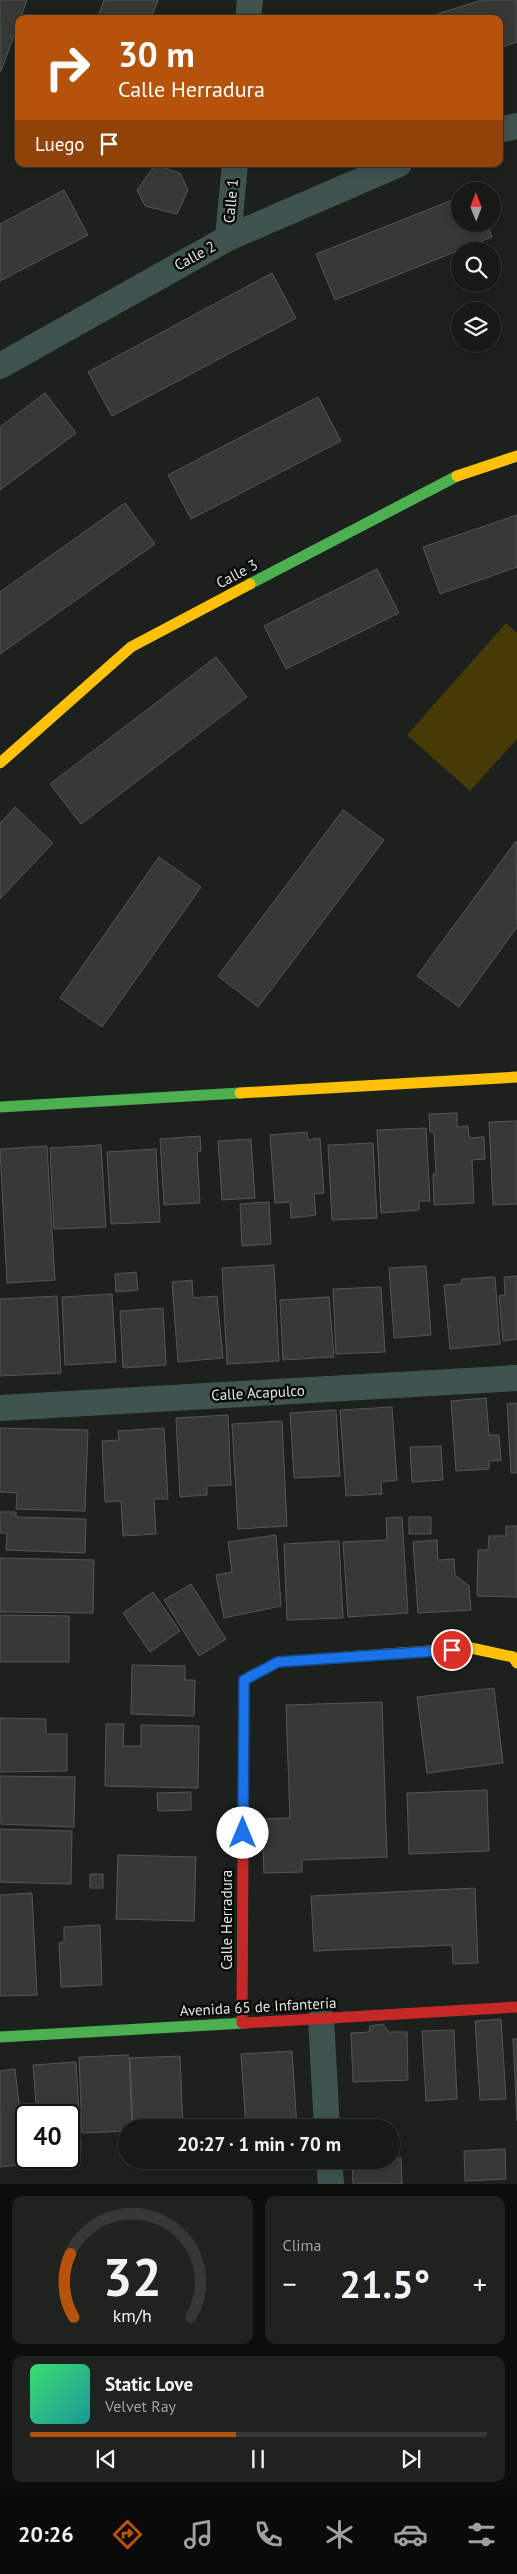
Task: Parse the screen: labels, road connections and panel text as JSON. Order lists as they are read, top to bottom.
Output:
{
  "streets": {
    "street": [
      "Calle 1",
      "Calle 2",
      "Calle 3",
      "Calle Acapulco",
      "Calle Herradura",
      "Avenida 65 de Infantería"
    ]
  },
  "crossings": [
    ["Calle 1", "Calle 2"],
    ["Calle Herradura", "Avenida 65 de Infantería"]
  ],
  "north": "top",
  "page": {
    "turn": ["30 m", "Calle Herradura"],
    "then": "Luego",
    "limit": "40",
    "trip": "20:27 · 1 min · 70 m",
    "tile": "Clima",
    "heat": ["−", "21.5°", "+"],
    "song": ["Static Love", "Velvet Ray"],
    "tabs": "20:26",
    "gauge": ["32", "km/h"]
  }
}
